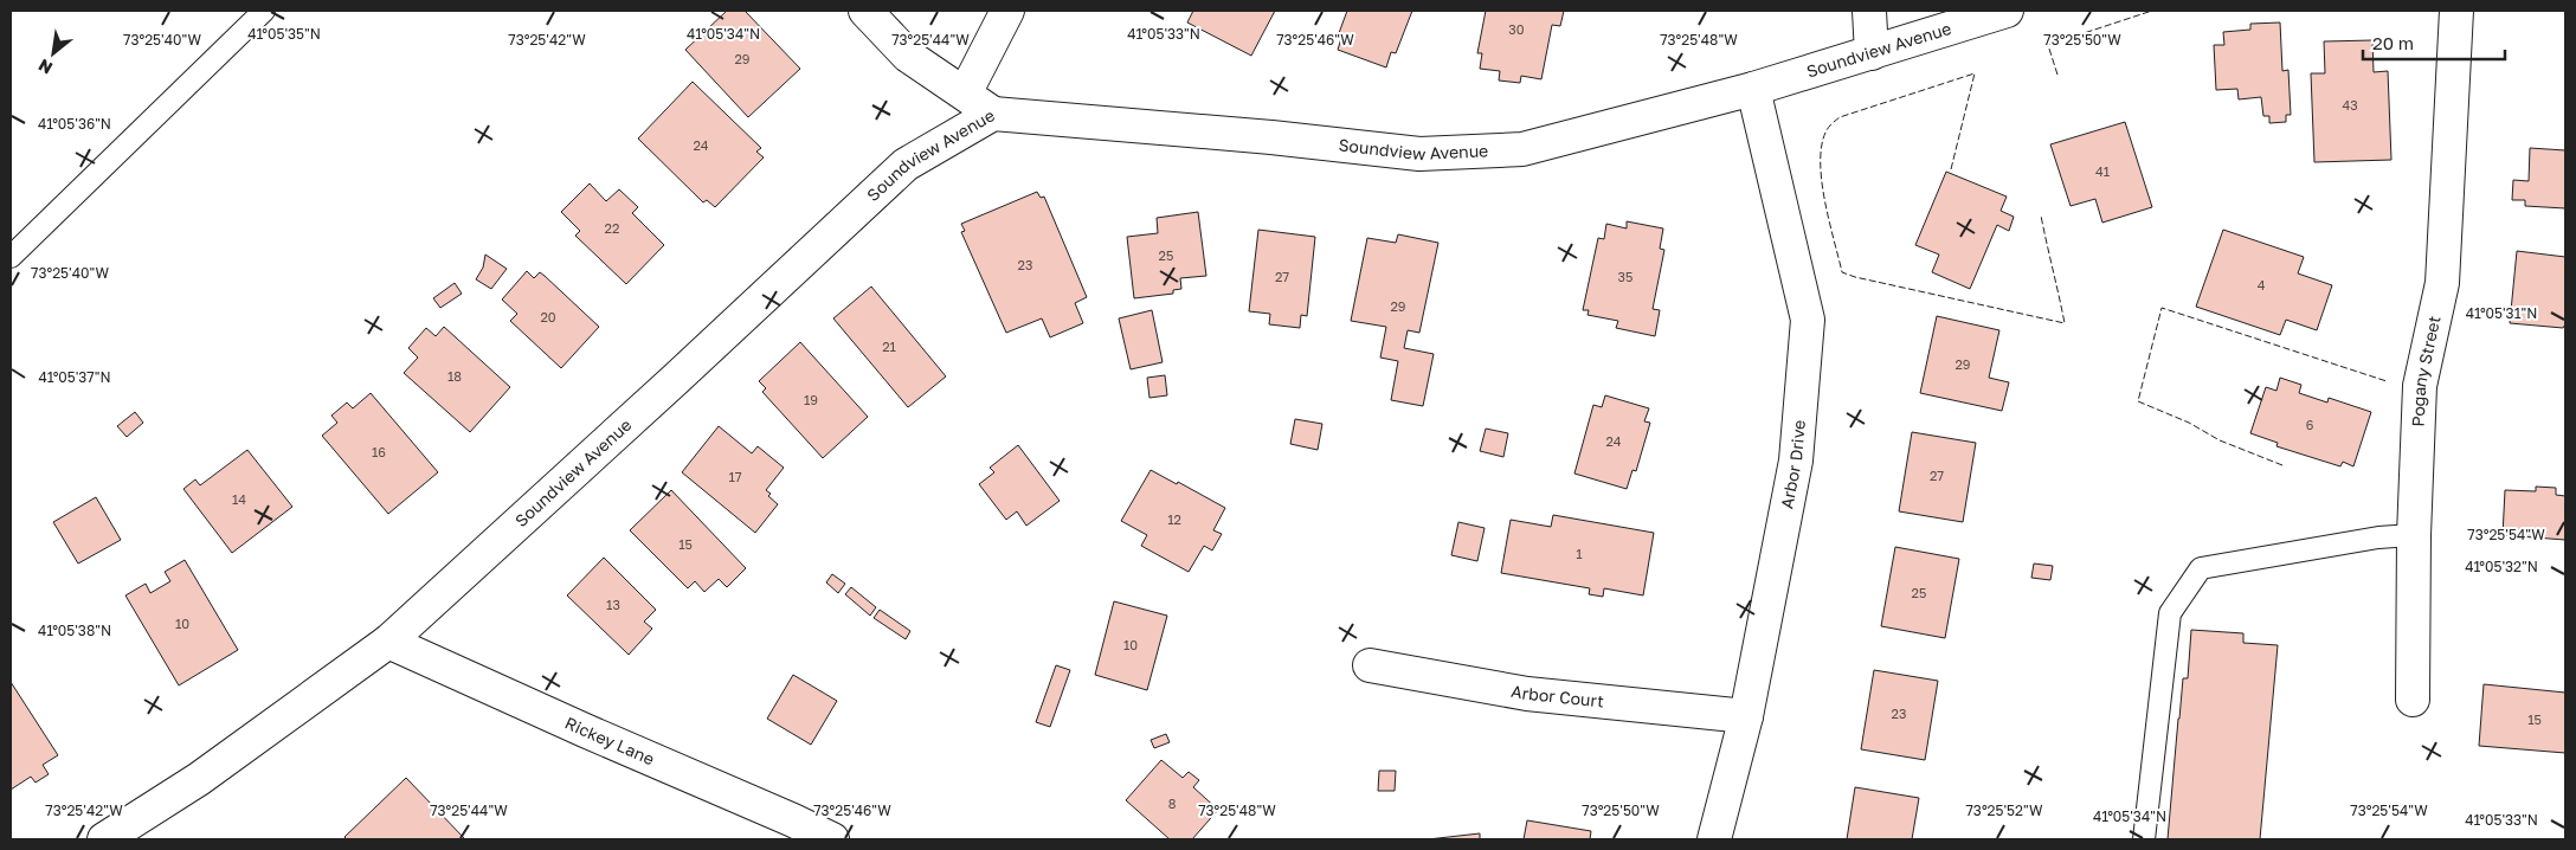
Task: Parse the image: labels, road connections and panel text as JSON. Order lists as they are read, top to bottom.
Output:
{
  "streets": {
    "street": [
      "Soundview Avenue",
      "Pogany Street",
      "Arbor Drive",
      "Arbor Court",
      "Rickey Lane"
    ]
  },
  "crossings": [
    ["Soundview Avenue", "Arbor Drive"],
    ["Soundview Avenue", "Rickey Lane"],
    ["Arbor Drive", "Arbor Court"]
  ],
  "house_numbers": [
    "30",
    "29",
    "43",
    "24",
    "41",
    "22",
    "25",
    "23",
    "27",
    "35",
    "4",
    "29",
    "20",
    "21",
    "29",
    "18",
    "19",
    "6",
    "24",
    "16",
    "27",
    "17",
    "14",
    "12",
    "15",
    "1",
    "25",
    "13",
    "10",
    "10",
    "23",
    "15",
    "8"
  ],
  "scale_bar": "20 m",
  "north": "bottom left",
  "coordinates": [
    "41°05'35\"N",
    "41°05'34\"N",
    "41°05'33\"N",
    "73°25'40\"W",
    "73°25'42\"W",
    "73°25'44\"W",
    "73°25'46\"W",
    "73°25'48\"W",
    "73°25'50\"W",
    "41°05'36\"N",
    "41°05'31\"N",
    "41°05'37\"N",
    "73°25'54\"W",
    "41°05'32\"N",
    "41°05'38\"N",
    "73°25'52\"W"
  ]
}
